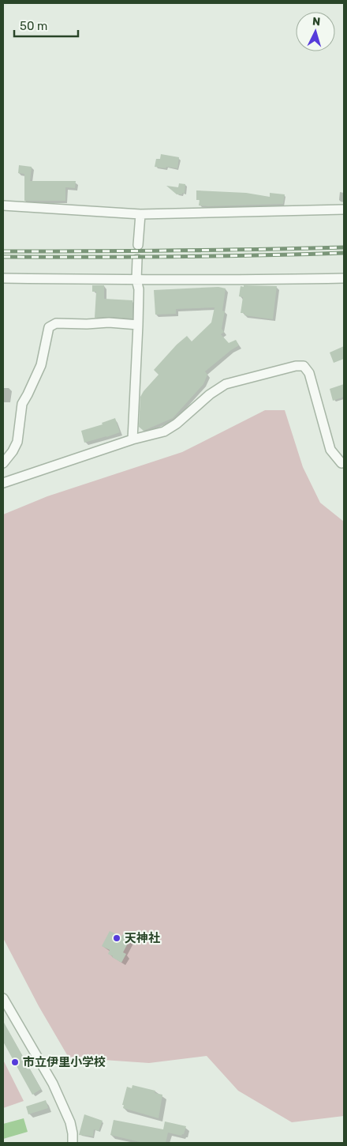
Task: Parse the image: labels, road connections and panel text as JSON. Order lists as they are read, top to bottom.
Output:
{
  "places": ["天神社", "市立伊里小学校"],
  "scale_bar": "50 m",
  "north": "top"
}
